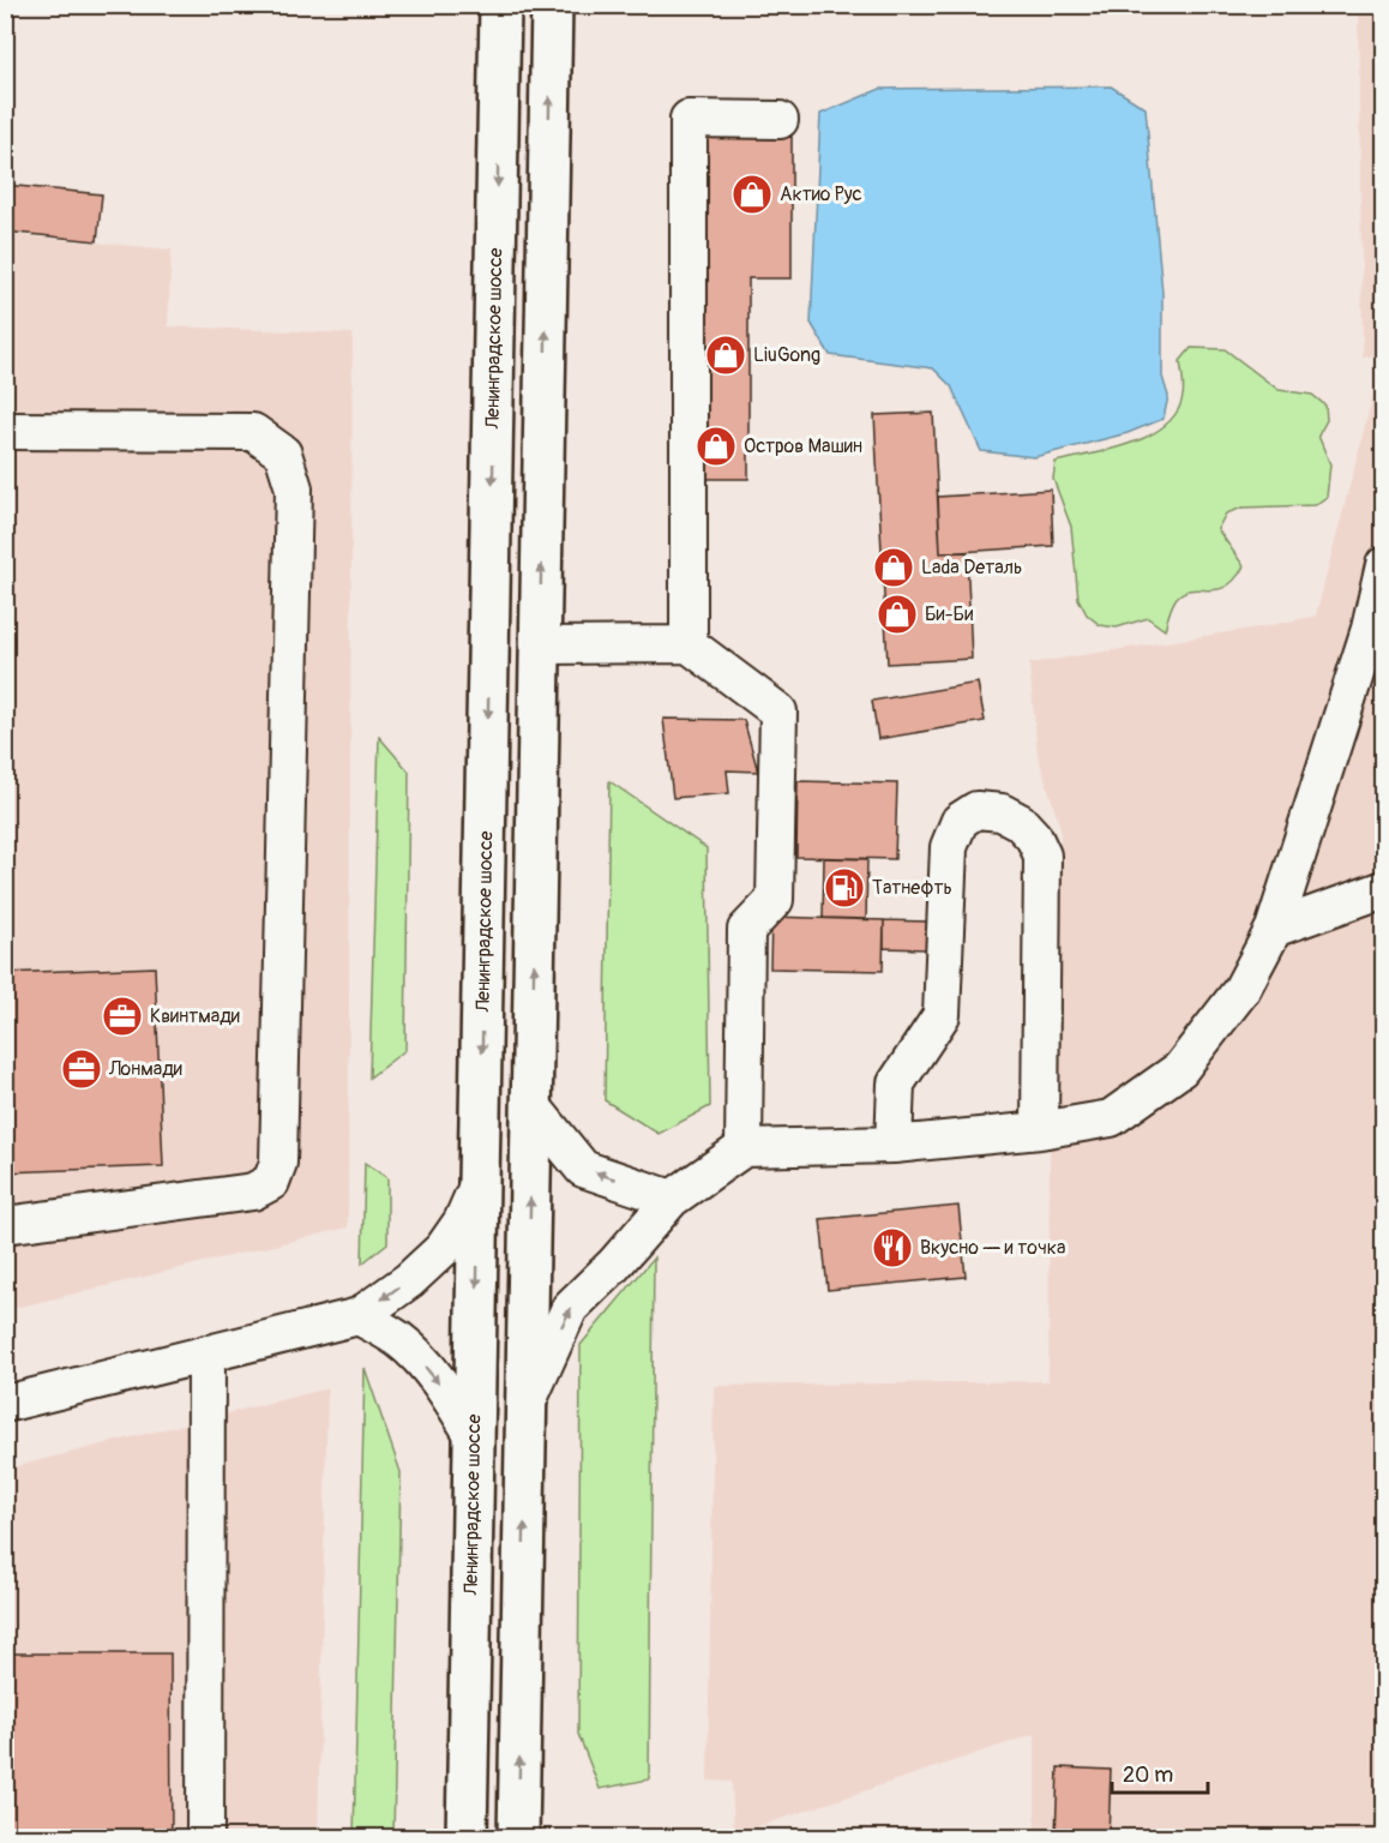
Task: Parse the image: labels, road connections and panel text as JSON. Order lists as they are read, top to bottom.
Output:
{
  "streets": {
    "highway": ["Ленинградское шоссе"]
  },
  "places": {
    "shop": [
      "Актио Рус",
      "LiuGong",
      "Остров Машин",
      "Lada Dеталь",
      "Би-Би"
    ],
    "fuel station": ["Татнефть"],
    "office": ["Квинтмади", "Лонмади"],
    "restaurant": ["Вкусно — и точка"]
  },
  "scale_bar": "20 m"
}
